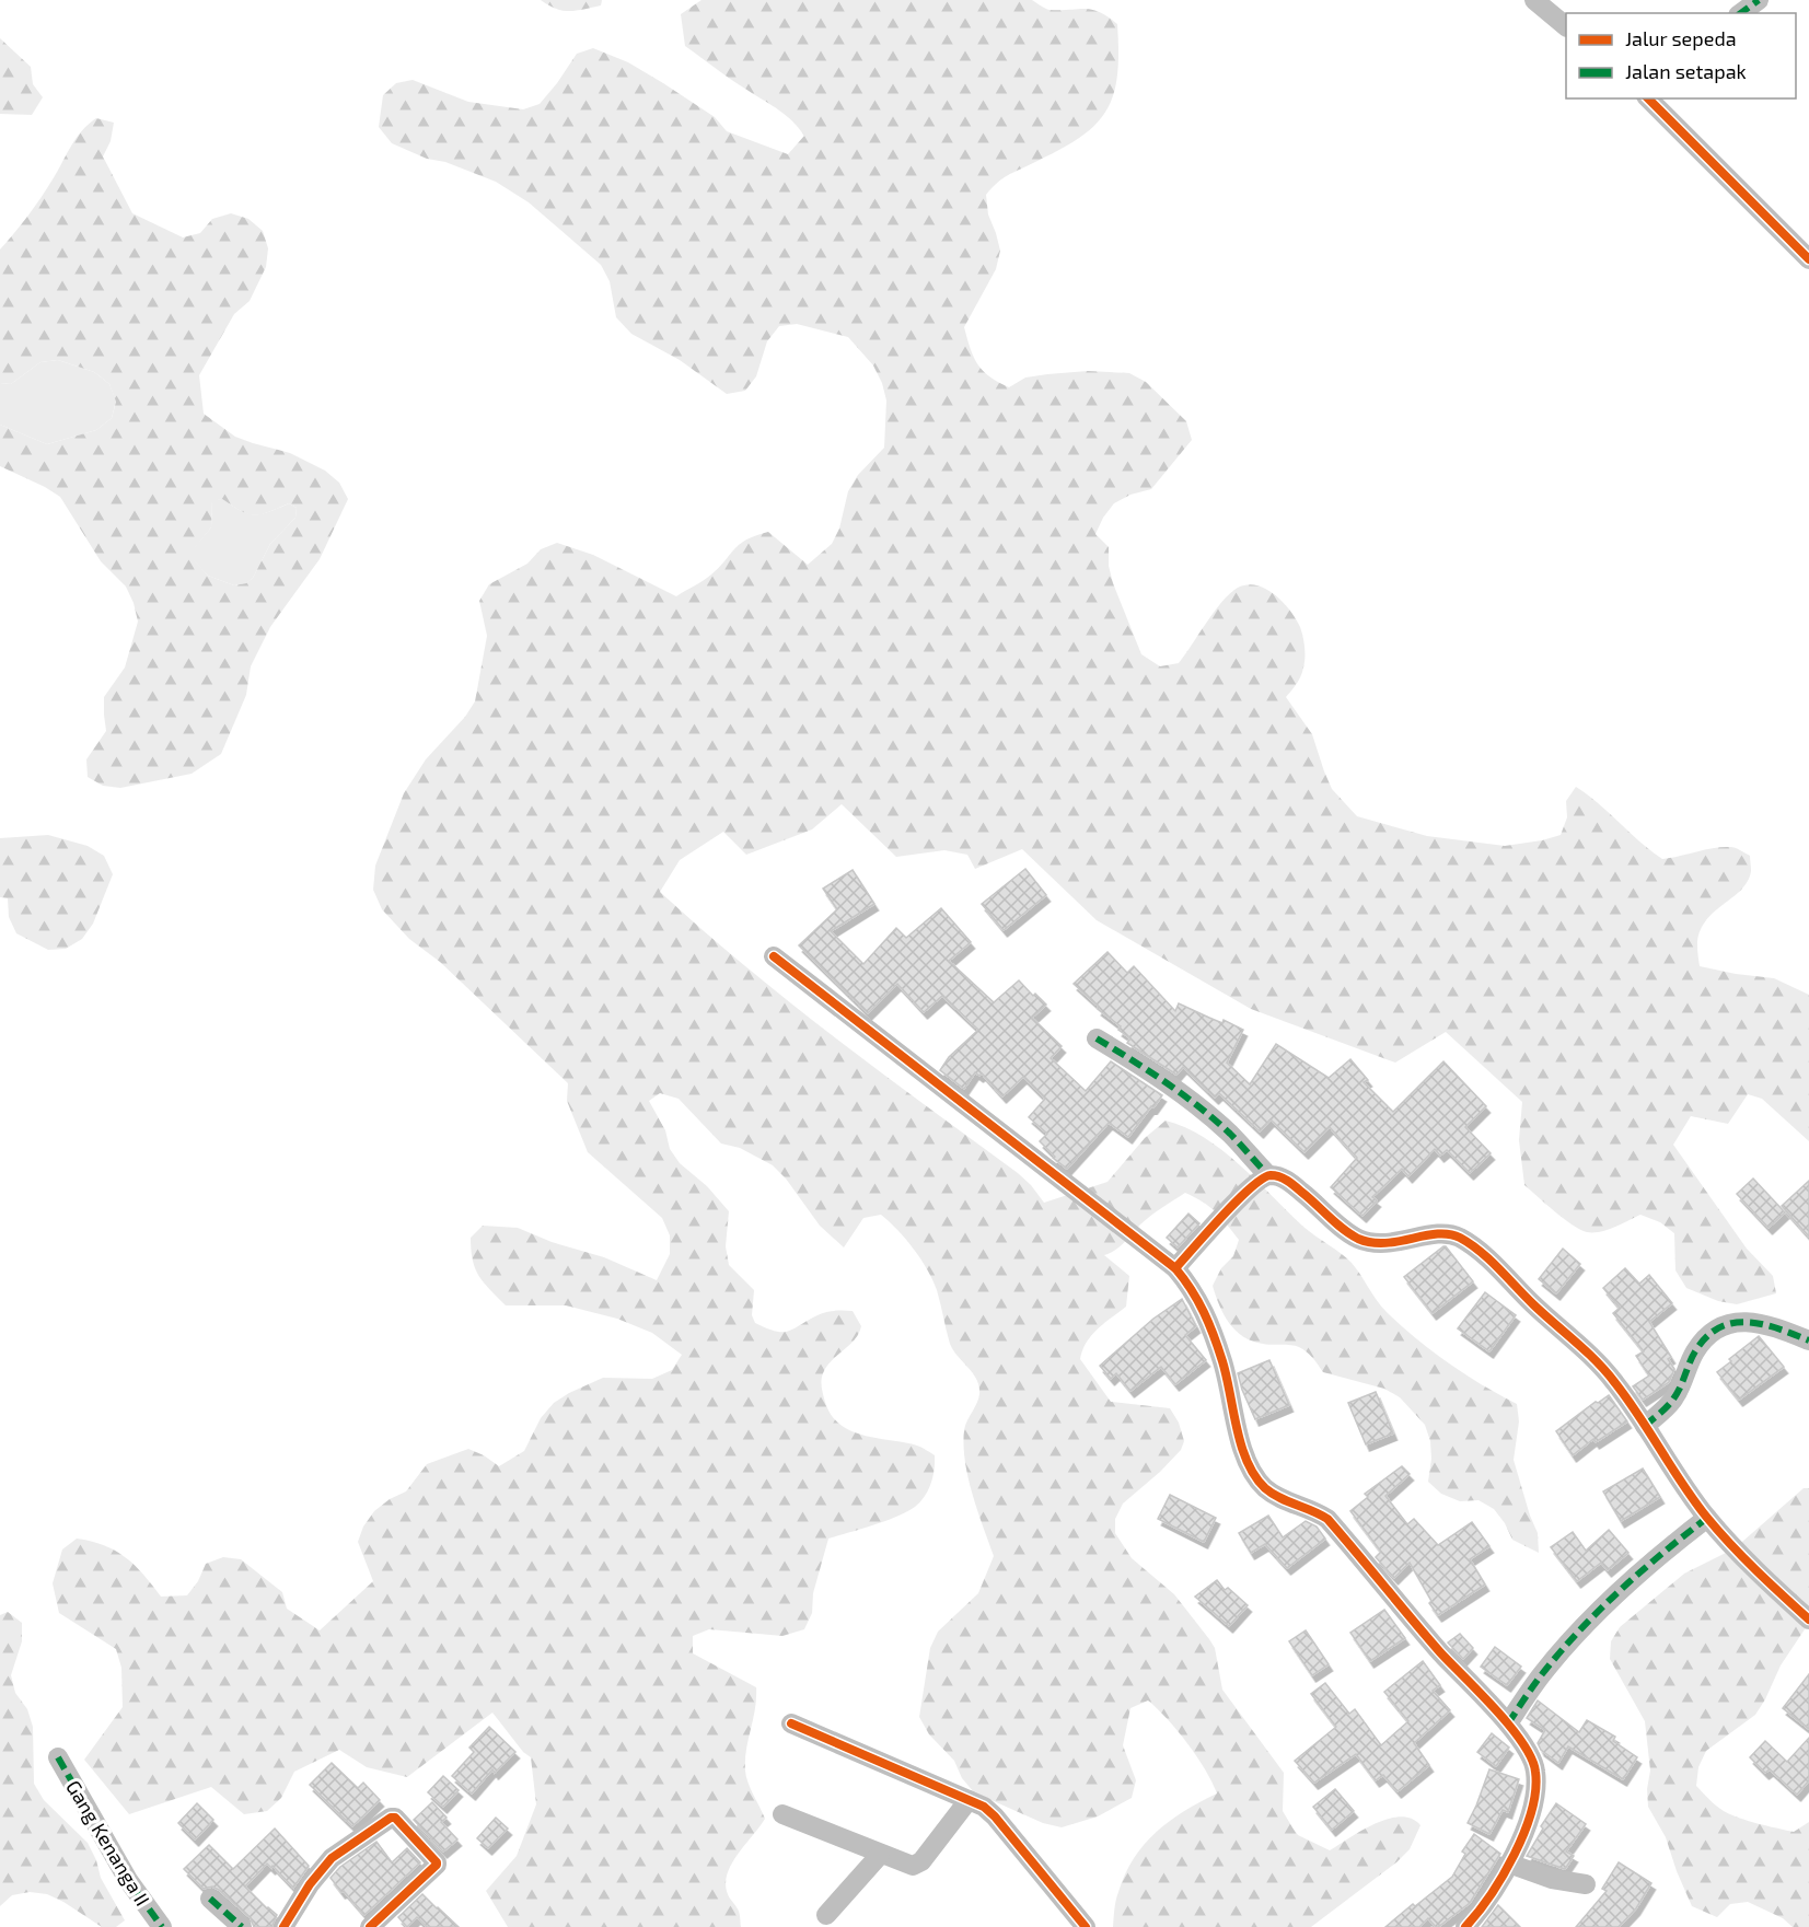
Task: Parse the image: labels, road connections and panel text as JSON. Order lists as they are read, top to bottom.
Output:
{
  "streets": {
    "street": ["Gang Kenanga II"]
  },
  "legend": ["Jalur sepeda", "Jalan setapak"]
}
